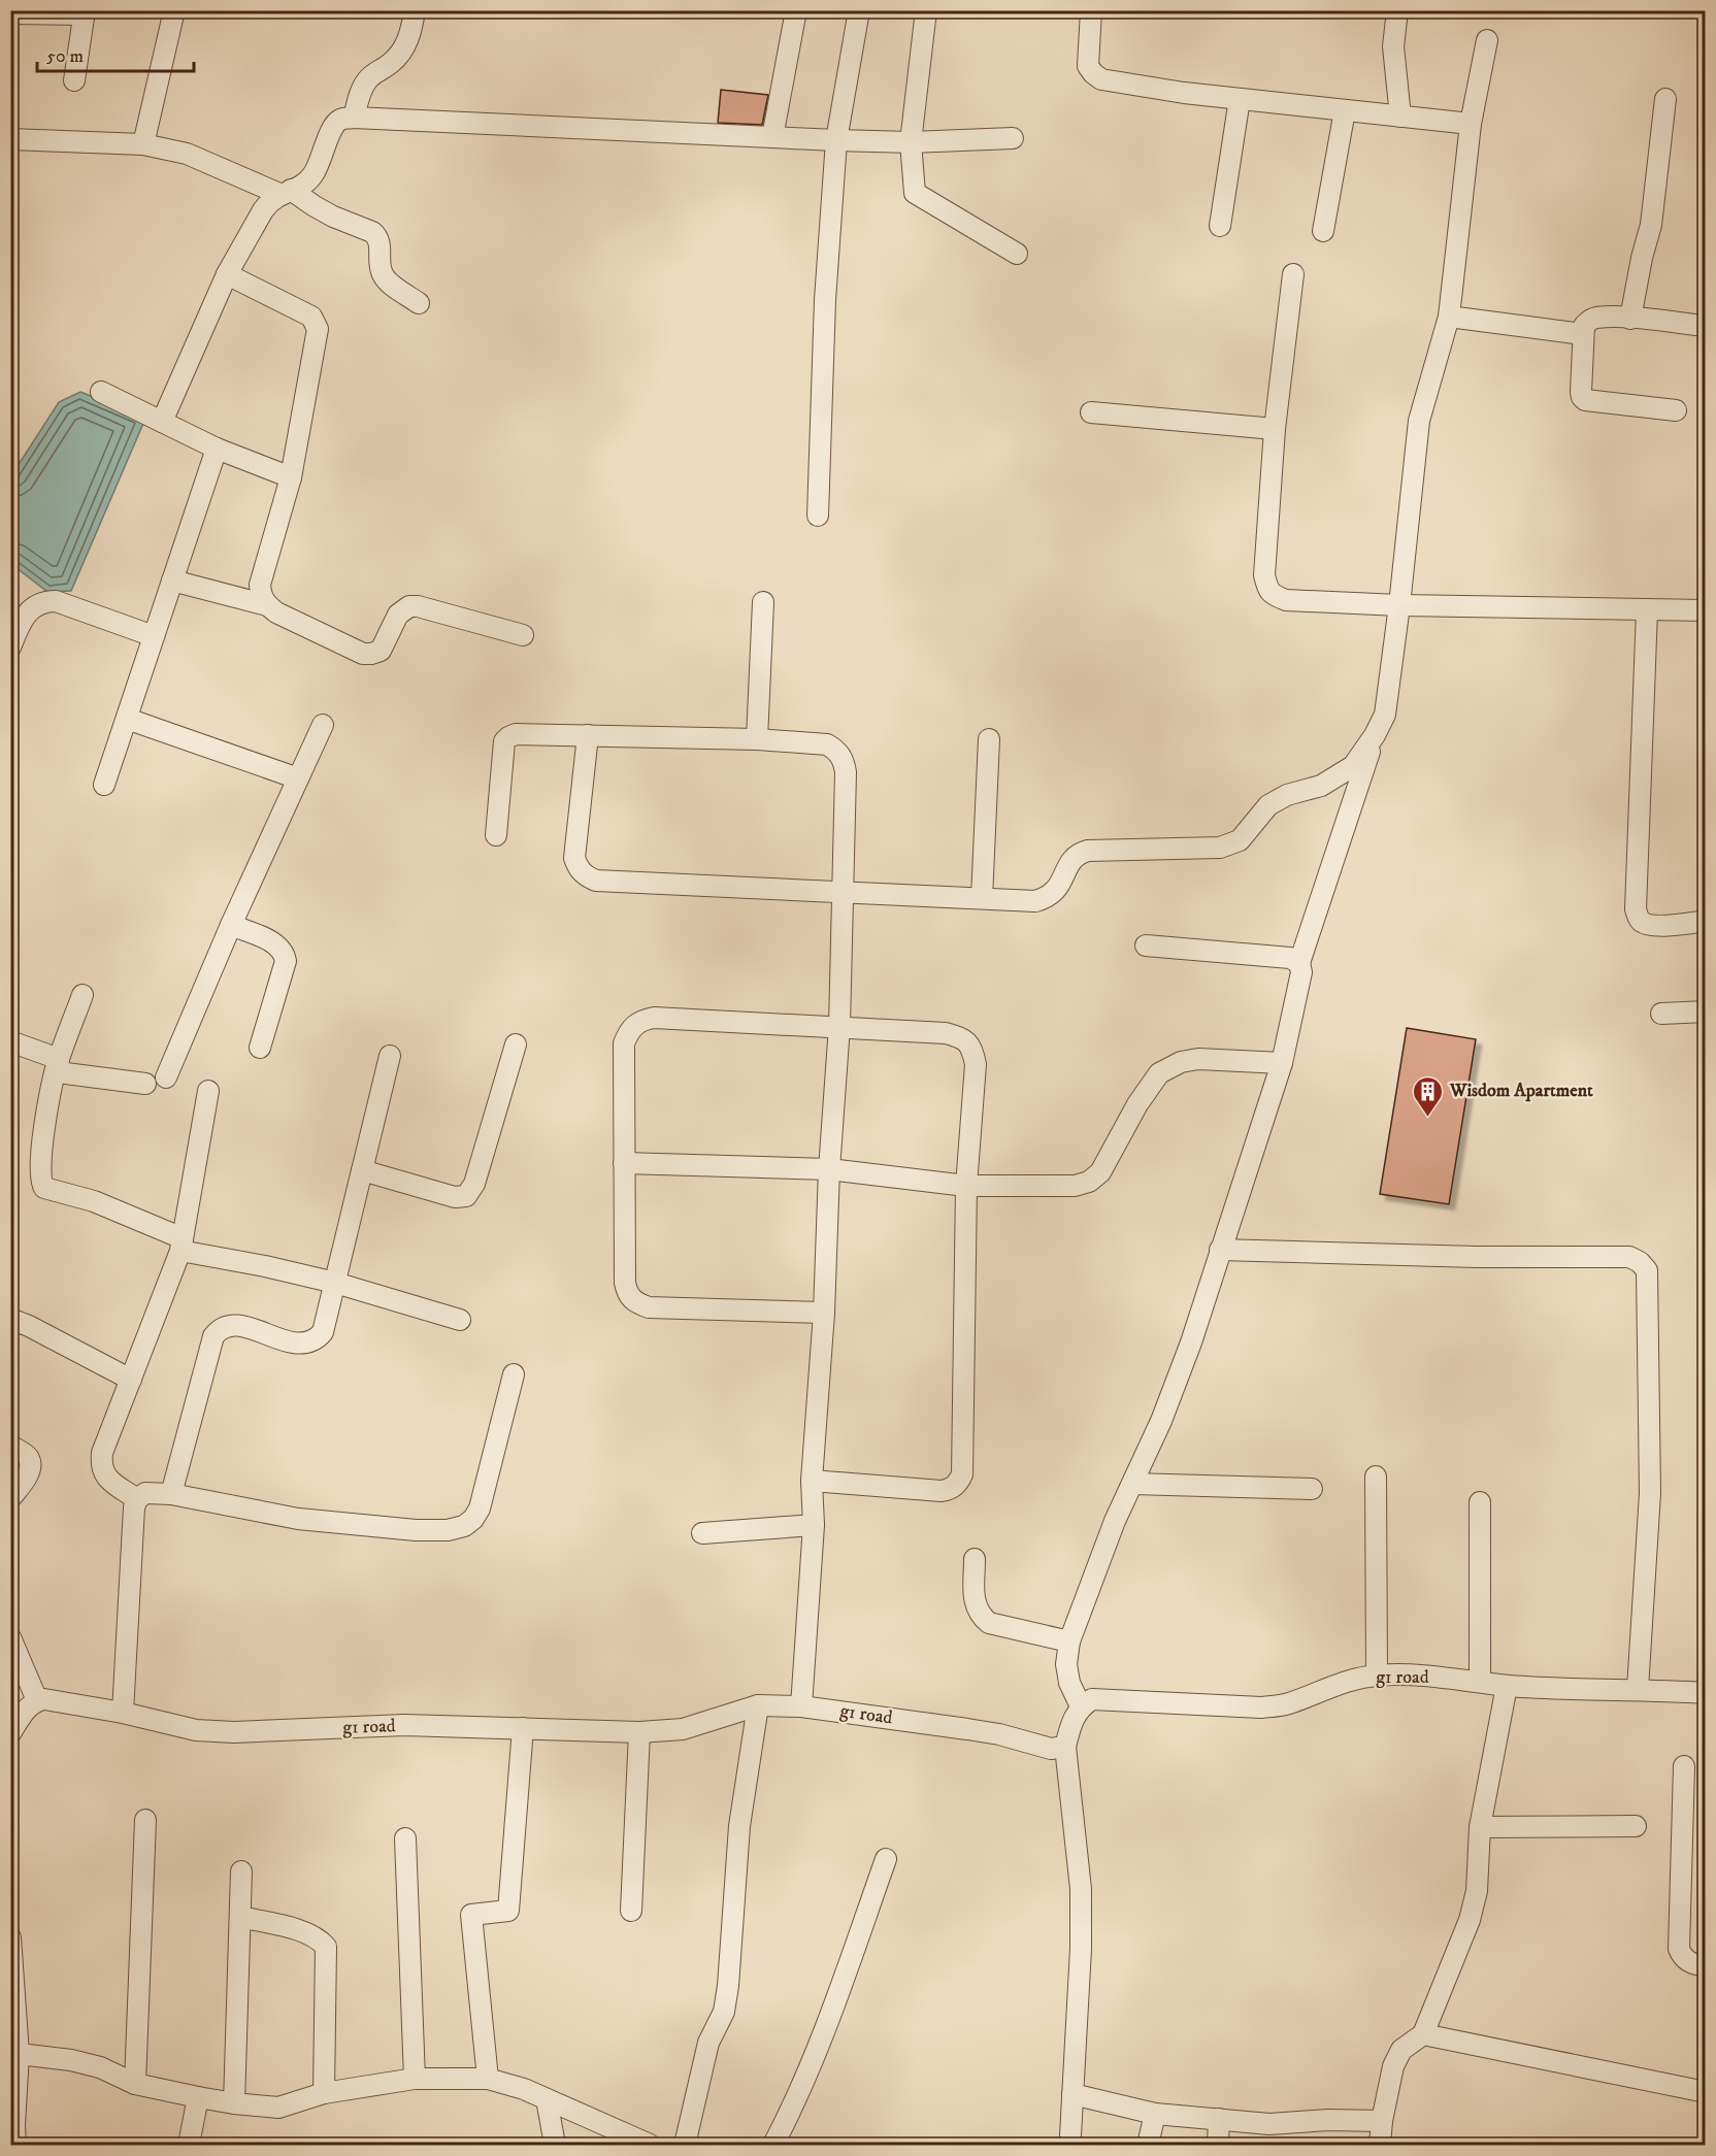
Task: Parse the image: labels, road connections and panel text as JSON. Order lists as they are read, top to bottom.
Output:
{
  "streets": {
    "street": ["g1 road"]
  },
  "places": {
    "building": ["Wisdom Apartment"]
  },
  "scale_bar": "50 m"
}
